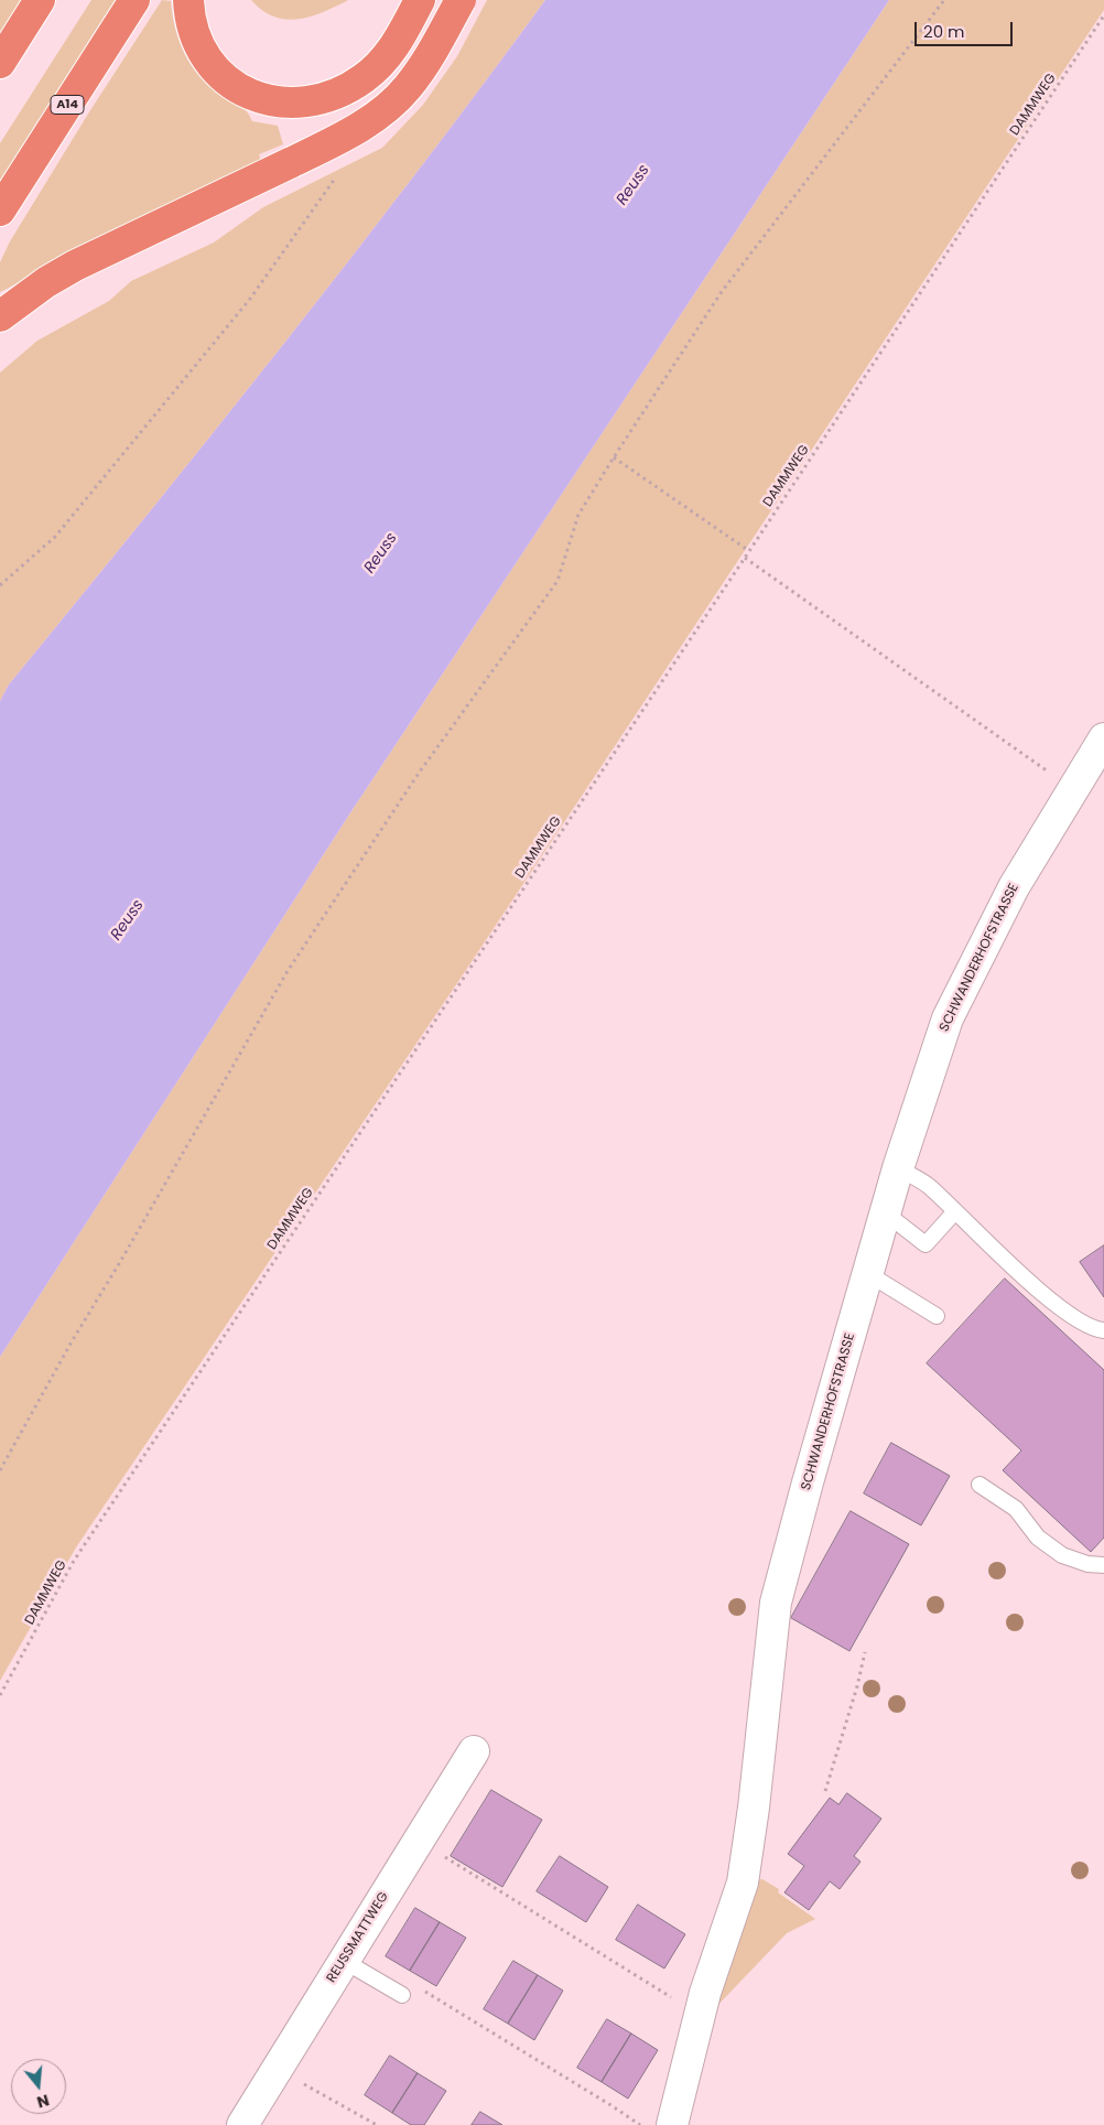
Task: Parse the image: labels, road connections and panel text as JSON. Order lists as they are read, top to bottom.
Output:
{
  "streets": {
    "highway": ["A14"],
    "street": ["SCHWANDERHOFSTRASSE", "REUSSMATTWEG"],
    "path": ["DAMMWEG"]
  },
  "water": ["Reuss"],
  "scale_bar": "20 m",
  "north": "bottom"
}
